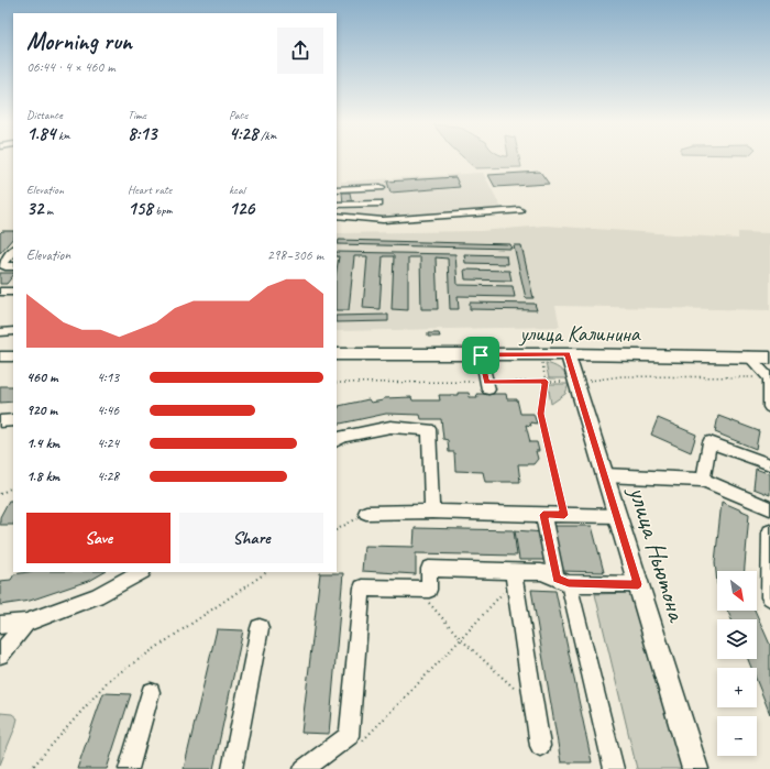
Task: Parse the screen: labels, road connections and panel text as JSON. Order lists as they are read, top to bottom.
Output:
{
  "streets": {
    "main road": ["улица Калинина", "улица Ньютона"]
  },
  "crossings": [
    ["улица Калинина", "улица Ньютона"]
  ],
  "north": "bottom right",
  "page": {
    "heading": ["Morning run", "06:44 · 4 × 460 m"],
    "stats": [
      ["Distance", "1.84 km"],
      ["Time", "8:13"],
      ["Pace", "4:28 /km"],
      ["Elevation", "32 m"],
      ["Heart rate", "158 bpm"],
      ["kcal", "126"]
    ],
    "chart": ["Elevation", "298–306 m"],
    "list": [
      {
        "name": "460 m",
        "note": "4:13"
      },
      {
        "name": "920 m",
        "note": "4:46"
      },
      {
        "name": "1.4 km",
        "note": "4:24"
      },
      {
        "name": "1.8 km",
        "note": "4:28"
      }
    ],
    "buttons": ["Save", "Share"],
    "map_buttons": ["+", "−"]
  }
}
